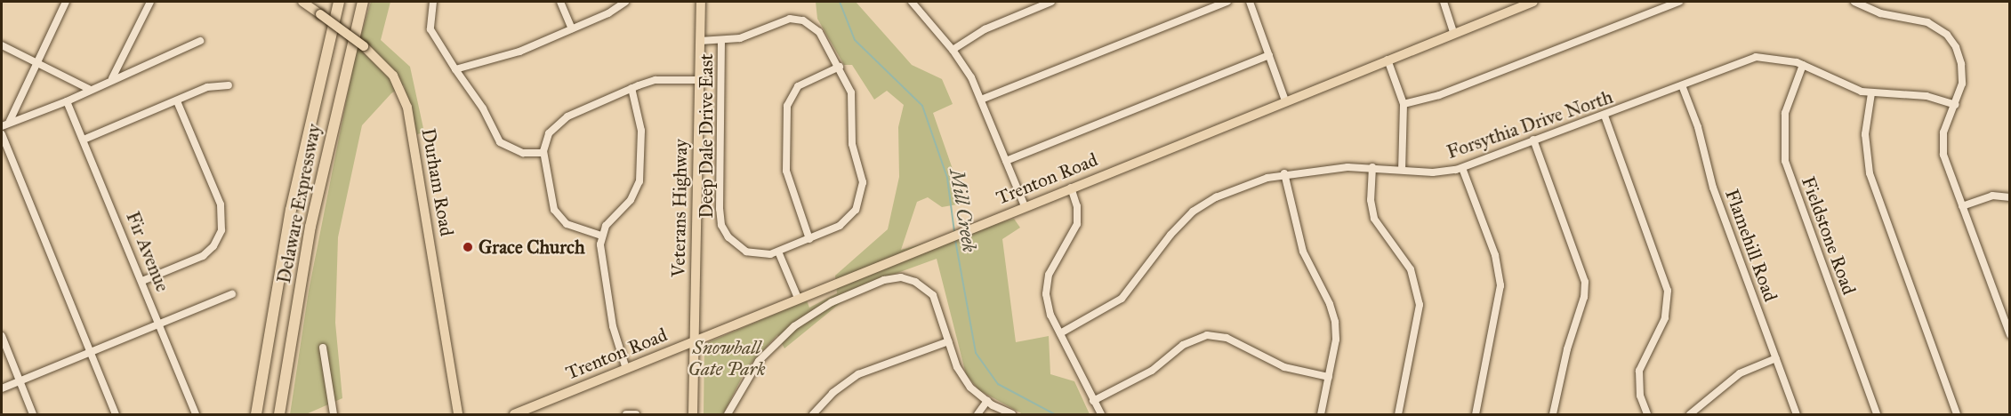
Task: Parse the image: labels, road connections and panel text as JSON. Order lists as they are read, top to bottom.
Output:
{
  "streets": {
    "highway": ["Delaware Expressway"],
    "main road": ["Trenton Road", "Durham Road", "Veterans Highway"],
    "street": [
      "Forsythia Drive North",
      "Deep Dale Drive East",
      "Fieldstone Road",
      "Flamehill Road",
      "Fir Avenue"
    ]
  },
  "crossings": [
    ["Forsythia Drive North", "Fieldstone Road"],
    ["Forsythia Drive North", "Flamehill Road"],
    ["Deep Dale Drive East", "Veterans Highway"],
    ["Trenton Road", "Veterans Highway"]
  ],
  "water": ["Mill Creek"],
  "parks": ["Snowball Gate Park"],
  "places": ["Grace Church"]
}
